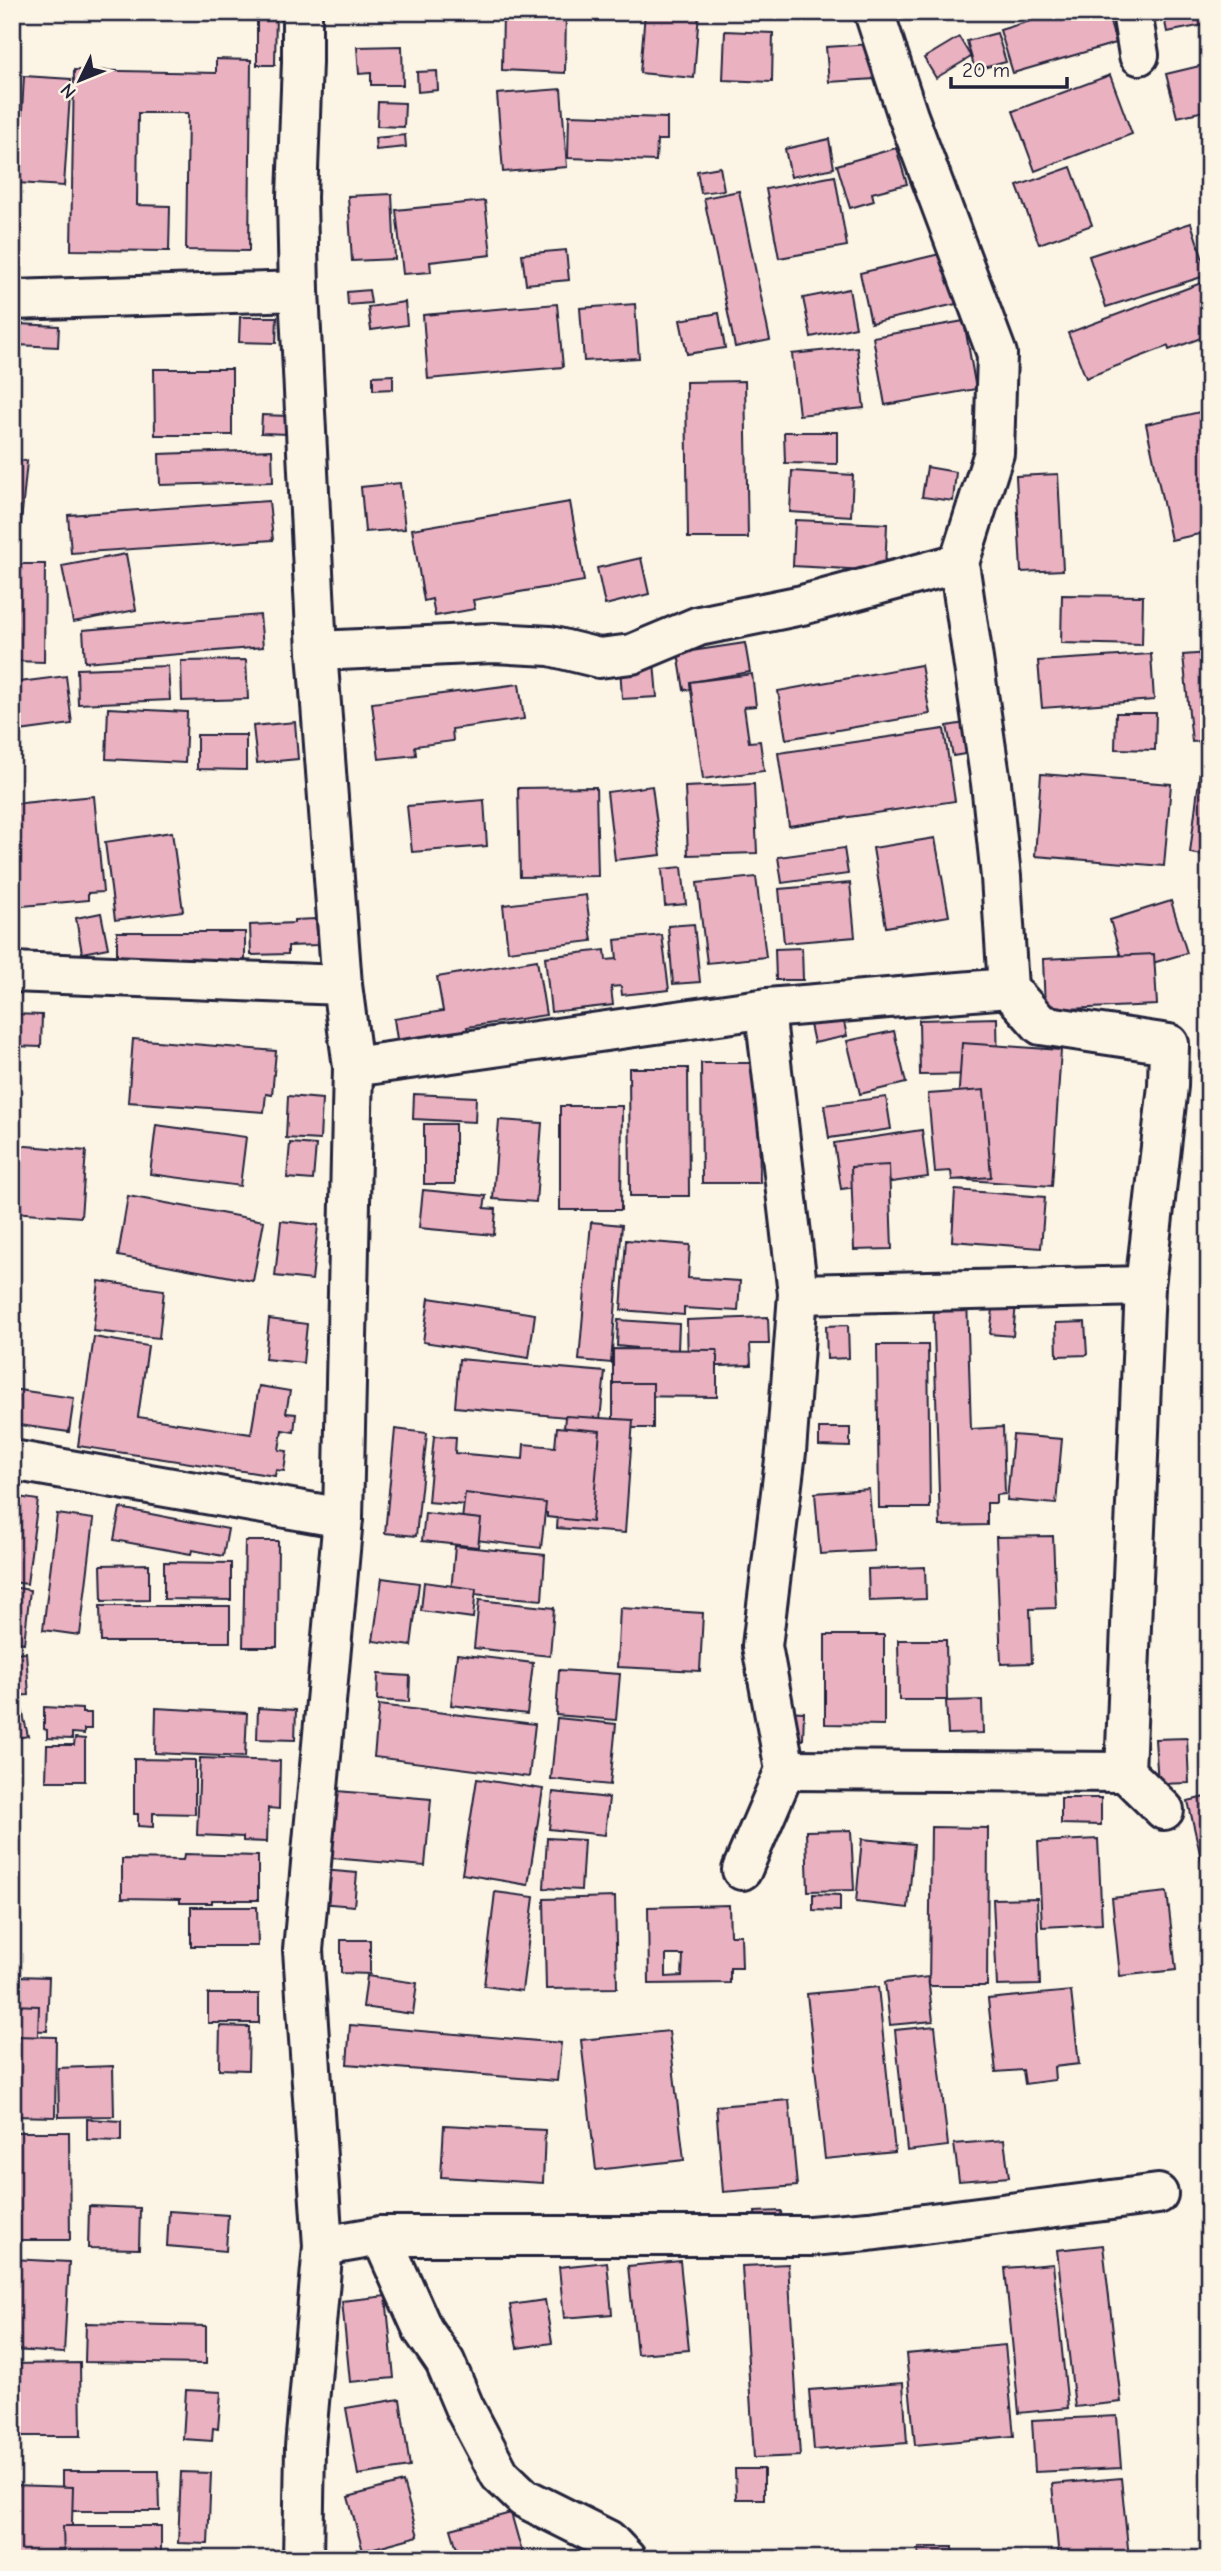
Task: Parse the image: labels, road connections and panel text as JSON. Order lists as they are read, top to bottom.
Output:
{
  "scale_bar": "20 m",
  "north": "bottom left"
}
